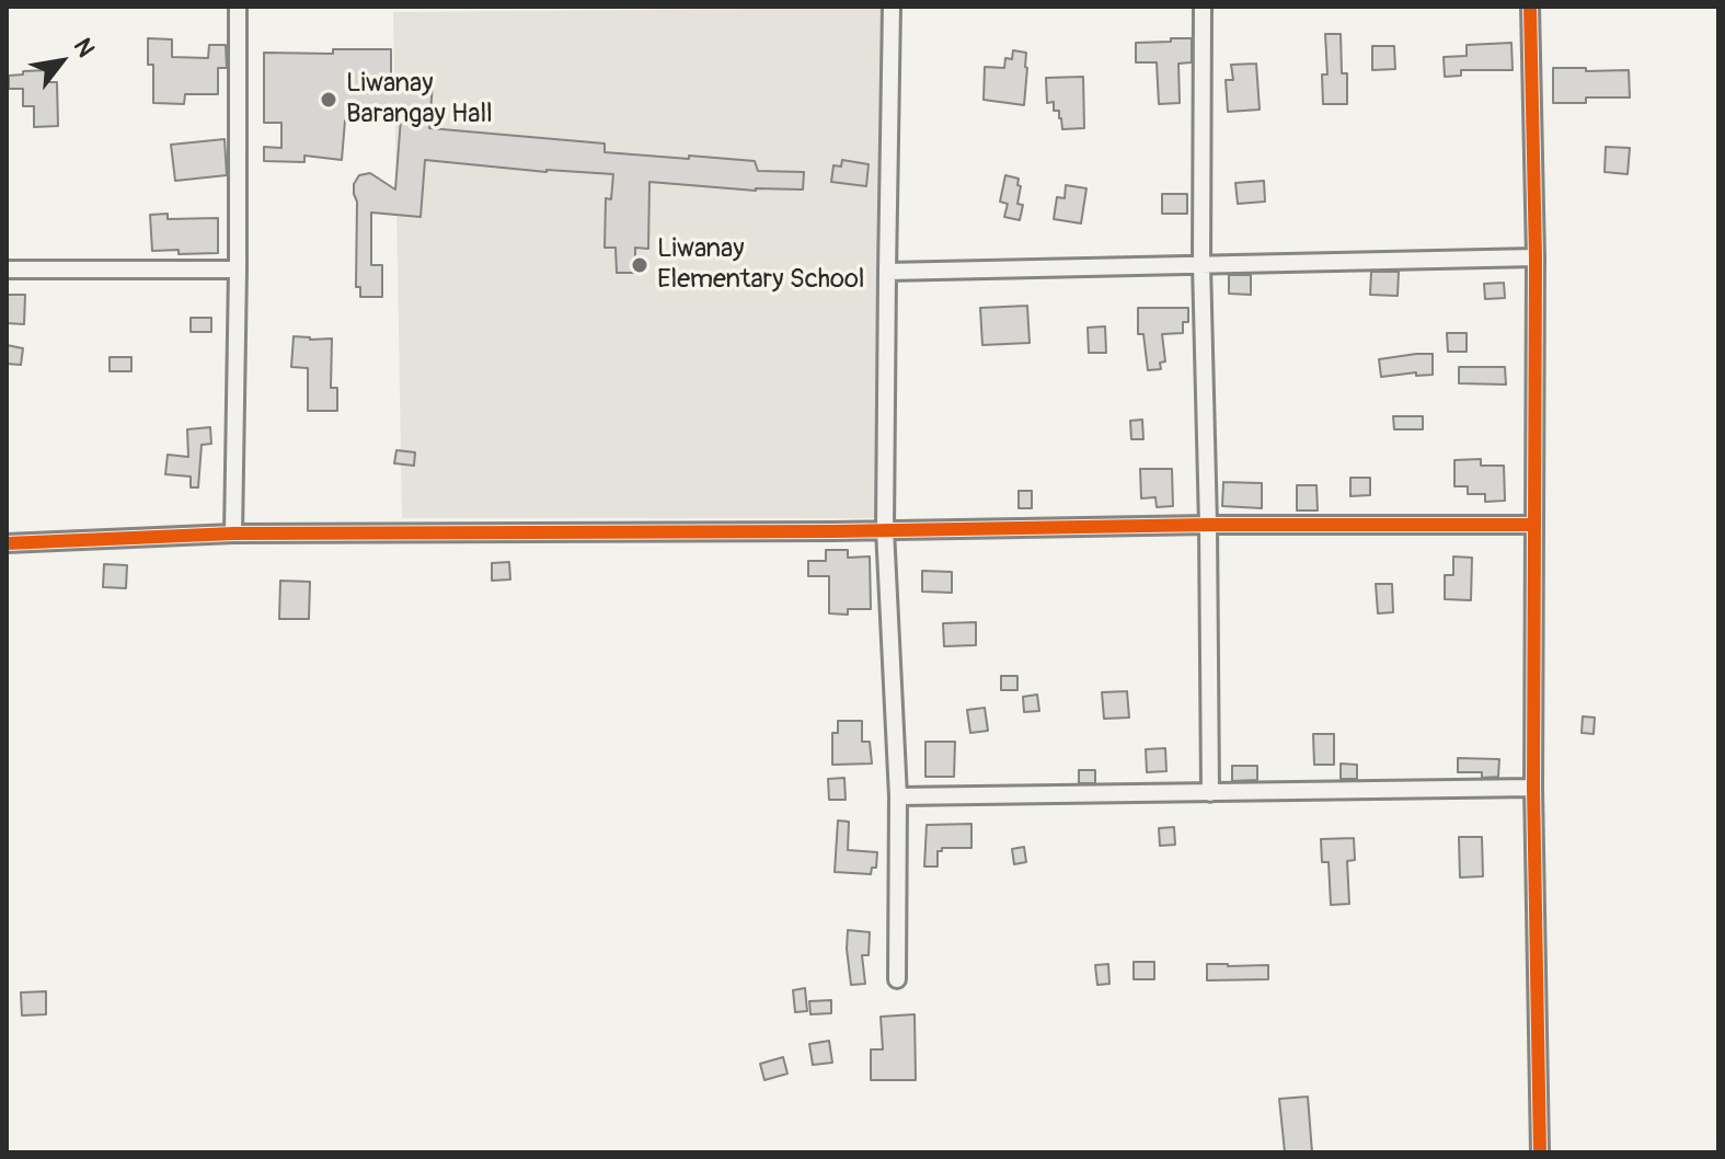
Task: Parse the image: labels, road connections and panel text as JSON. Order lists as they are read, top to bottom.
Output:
{
  "places": ["Liwanay Barangay Hall", "Liwanay Elementary School"],
  "north": "top right"
}
